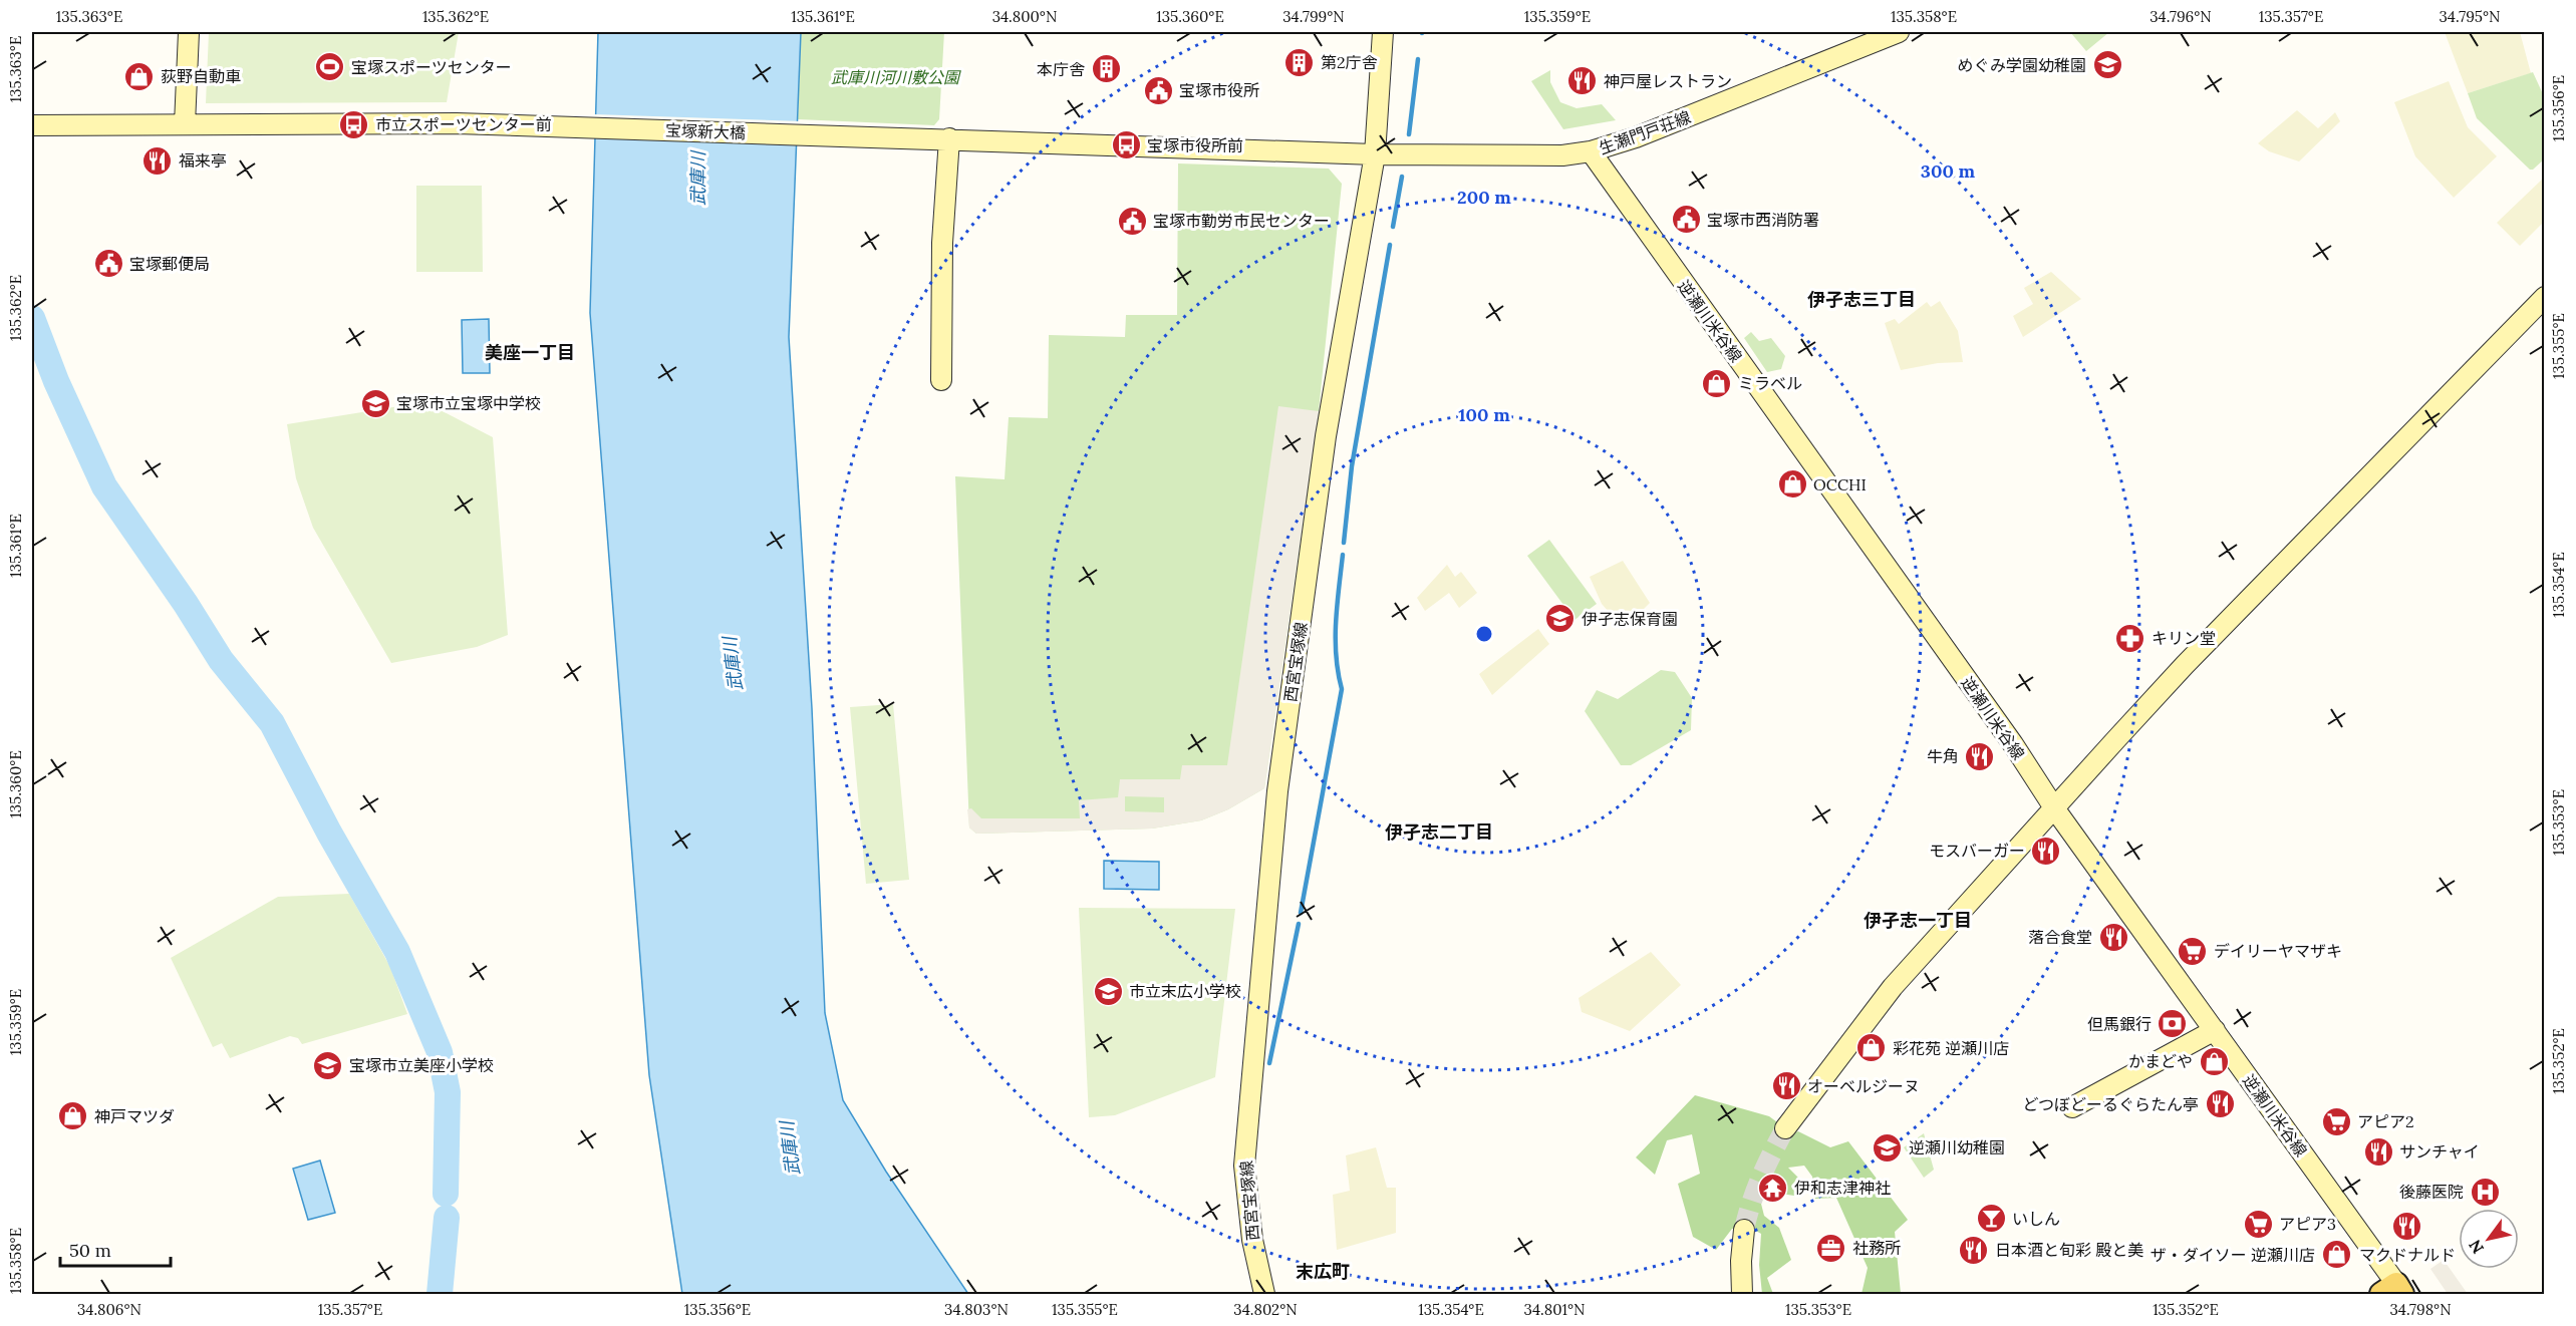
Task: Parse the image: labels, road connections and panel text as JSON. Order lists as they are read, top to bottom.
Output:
{
  "streets": {
    "street": [
      "宝塚新大橋",
      "生瀬門戸荘線",
      "逆瀬川米谷線",
      "西宮宝塚線"
    ]
  },
  "crossings": [
    ["宝塚新大橋", "生瀬門戸荘線"],
    ["宝塚新大橋", "西宮宝塚線"],
    ["生瀬門戸荘線", "逆瀬川米谷線"],
    ["生瀬門戸荘線", "西宮宝塚線"]
  ],
  "districts": [
    "伊孑志三丁目",
    "美座一丁目",
    "伊孑志二丁目",
    "伊孑志一丁目",
    "末広町"
  ],
  "water": ["武庫川"],
  "parks": ["武庫川河川敷公園"],
  "places": {
    "building": ["第2庁舎", "本庁舎"],
    "school or university": [
      "めぐみ学園幼稚園",
      "宝塚市立宝塚中学校",
      "伊孑志保育園",
      "市立末広小学校",
      "宝塚市立美座小学校",
      "逆瀬川幼稚園"
    ],
    "sports": ["宝塚スポーツセンター"],
    "shop": [
      "荻野自動車",
      "ミラベル",
      "OCCHI",
      "彩花苑 逆瀬川店",
      "かまどや",
      "神戸マツダ",
      "ザ・ダイソー 逆瀬川店"
    ],
    "restaurant": [
      "神戸屋レストラン",
      "福来亭",
      "牛角",
      "モスバーガー",
      "落合食堂",
      "オーベルジーヌ",
      "どつぼどーるぐらたん亭",
      "サンチャイ",
      "マクドナルド",
      "日本酒と旬彩 殿と美"
    ],
    "public building": [
      "宝塚市役所",
      "宝塚市西消防署",
      "宝塚市勤労市民センター",
      "宝塚郵便局"
    ],
    "bus stop": ["市立スポーツセンター前", "宝塚市役所前"],
    "pharmacy": ["キリン堂"],
    "supermarket": ["デイリーヤマザキ", "アピア2", "アピア3"],
    "bank": ["但馬銀行"],
    "temple": ["伊和志津神社"],
    "hospital": ["後藤医院"],
    "bar": ["いしん"],
    "office": ["社務所"]
  },
  "scale_bar": "50 m",
  "north": "bottom left",
  "coordinates": [
    "135.363°E",
    "135.362°E",
    "135.361°E",
    "34.800°N",
    "135.360°E",
    "34.799°N",
    "135.359°E",
    "135.358°E",
    "34.796°N",
    "135.357°E",
    "34.795°N",
    "135.356°E",
    "135.355°E",
    "135.354°E",
    "135.353°E",
    "135.352°E",
    "34.806°N",
    "34.803°N",
    "34.802°N",
    "34.801°N",
    "34.798°N"
  ],
  "rings": ["300 m", "200 m", "100 m"]
}
